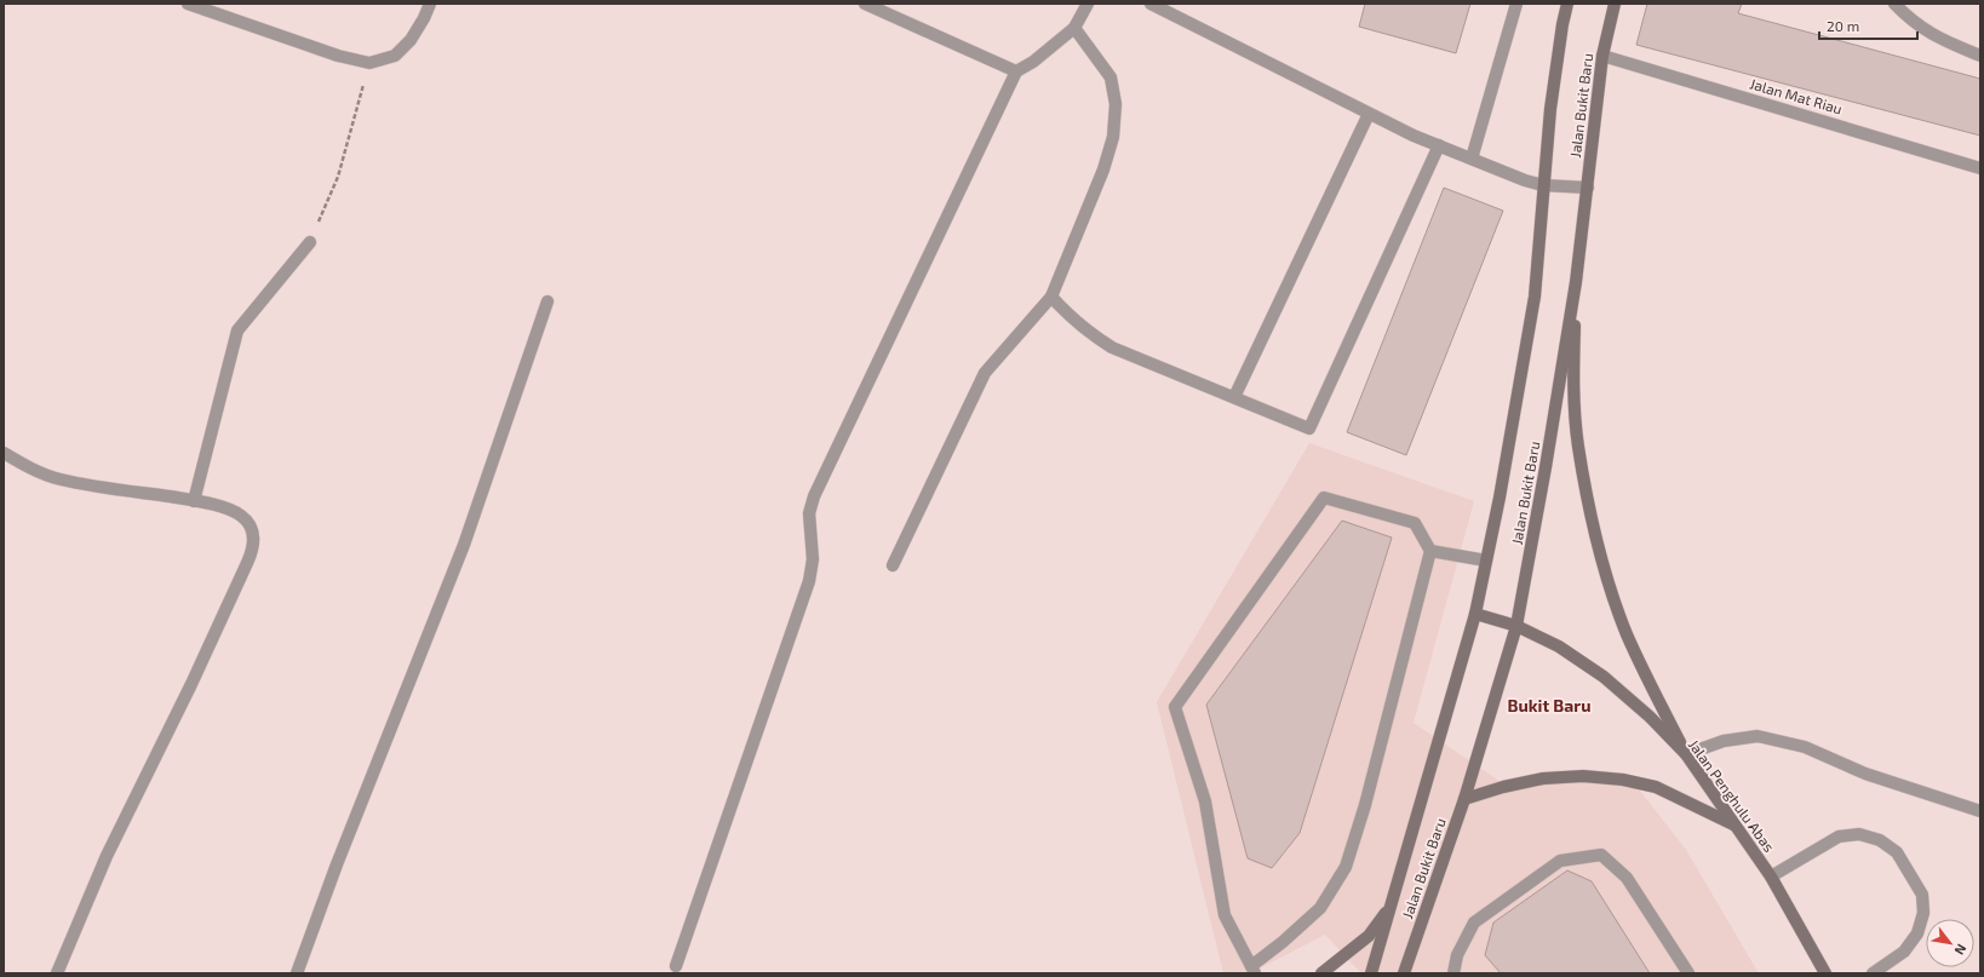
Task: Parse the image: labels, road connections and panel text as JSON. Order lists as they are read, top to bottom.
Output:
{
  "streets": {
    "main road": ["Jalan Bukit Baru", "Jalan Penghulu Abas"],
    "street": ["Jalan Mat Riau"]
  },
  "crossings": [
    ["Jalan Mat Riau", "Jalan Bukit Baru"],
    ["Jalan Bukit Baru", "Jalan Penghulu Abas"]
  ],
  "districts": ["Bukit Baru"],
  "scale_bar": "20 m",
  "north": "bottom right"
}
